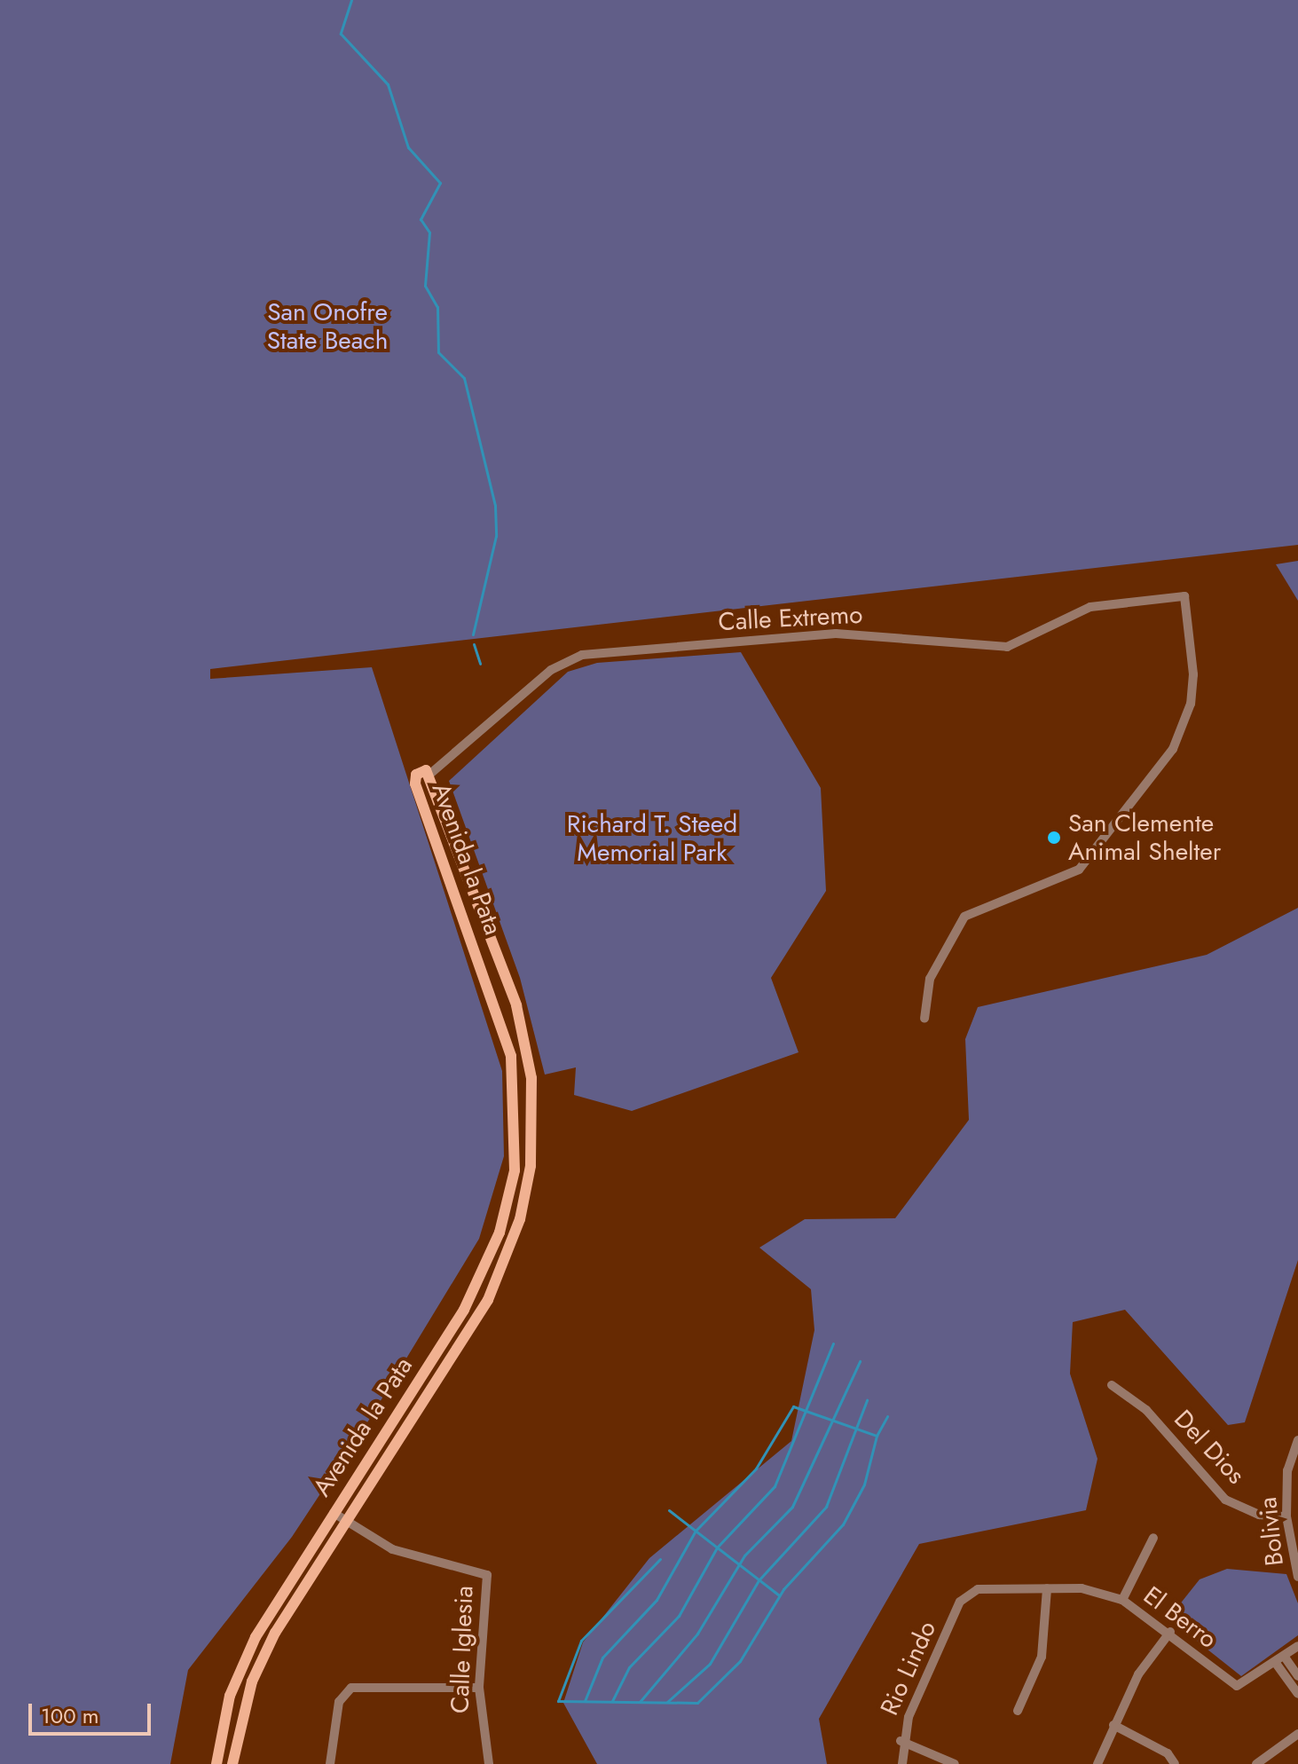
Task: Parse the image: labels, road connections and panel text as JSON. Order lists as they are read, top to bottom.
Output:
{
  "streets": {
    "main road": ["Avenida la Pata"],
    "street": [
      "Calle Extremo",
      "Del Dios",
      "Bolivia",
      "El Berro",
      "Calle Iglesia",
      "Rio Lindo"
    ]
  },
  "crossings": [
    ["Calle Extremo", "Avenida la Pata"],
    ["Avenida la Pata", "Calle Iglesia"],
    ["Del Dios", "Bolivia"],
    ["El Berro", "Rio Lindo"]
  ],
  "parks": ["San Onofre State Beach", "Richard T. Steed Memorial Park"],
  "places": ["San Clemente Animal Shelter"],
  "scale_bar": "100 m"
}
